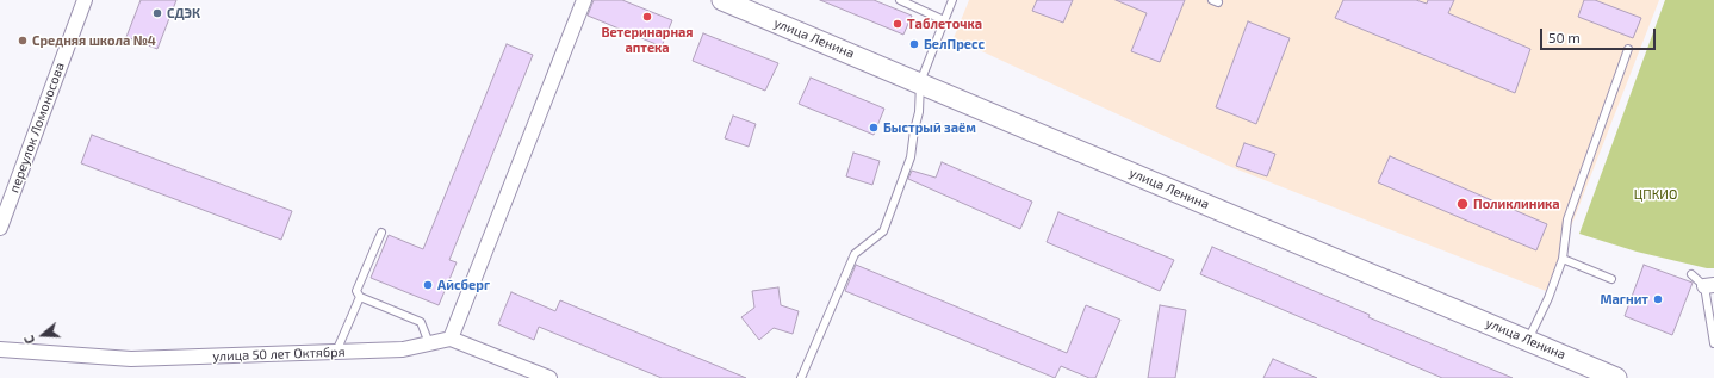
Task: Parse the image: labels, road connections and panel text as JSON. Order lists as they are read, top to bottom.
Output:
{
  "streets": {
    "street": ["улица Ленина", "переулок Ломоносова", "улица 50 лет Октября"]
  },
  "parks": ["ЦПКИО"],
  "places": [
    "СДЭК",
    "Ветеринарная аптека",
    "Таблеточка",
    "Средняя школа №4",
    "БелПресс",
    "Быстрый заём",
    "Поликлиника",
    "Айсберг",
    "Магнит"
  ],
  "scale_bar": "50 m",
  "north": "left"
}
